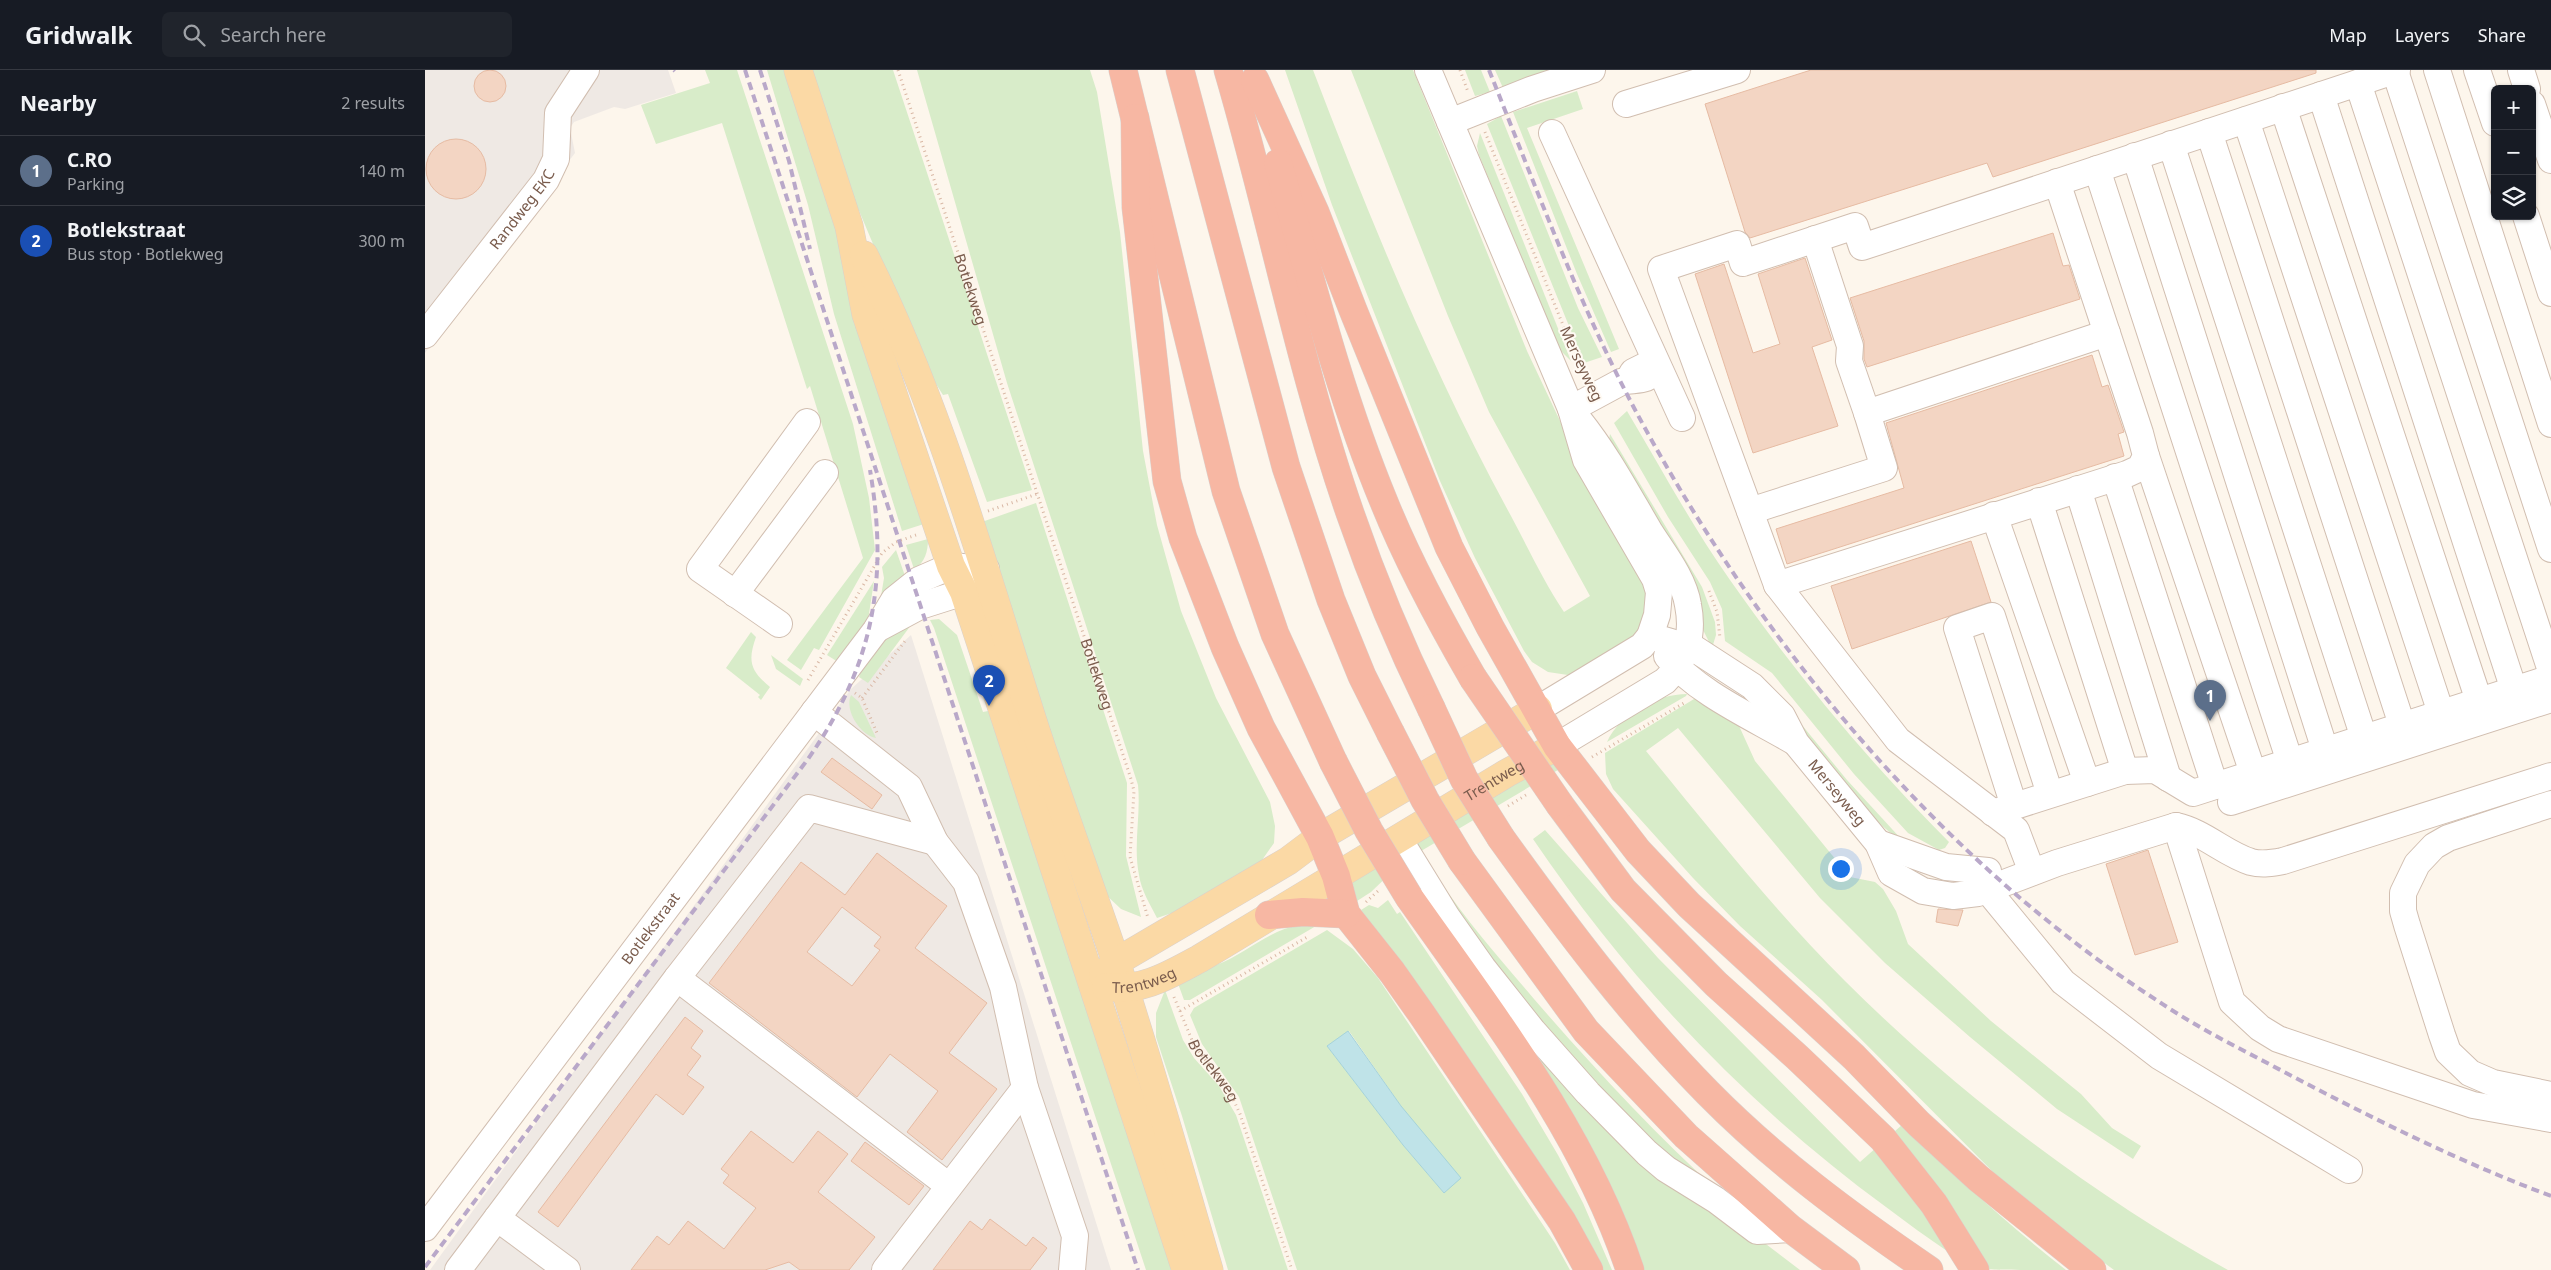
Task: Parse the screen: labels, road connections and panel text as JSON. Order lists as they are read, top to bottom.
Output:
{
  "streets": {
    "main road": ["Trentweg"],
    "street": ["Randweg EKC", "Merseyweg", "Botlekstraat"],
    "path": ["Botlekweg"]
  },
  "crossings": [
    ["Botlekweg", "Trentweg"],
    ["Merseyweg", "Trentweg"]
  ],
  "page": {
    "header": "Gridwalk",
    "search": "Search here",
    "nav": ["Map", "Layers", "Share"],
    "heading": ["Nearby", "2 results"],
    "map_buttons": ["+", "−"],
    "list": [
      {
        "mark": "1",
        "name": "C.RO",
        "note": "Parking",
        "value": "140 m"
      },
      {
        "mark": "2",
        "name": "Botlekstraat",
        "note": "Bus stop · Botlekweg",
        "value": "300 m"
      }
    ],
    "pins": ["2", "1"]
  }
}
